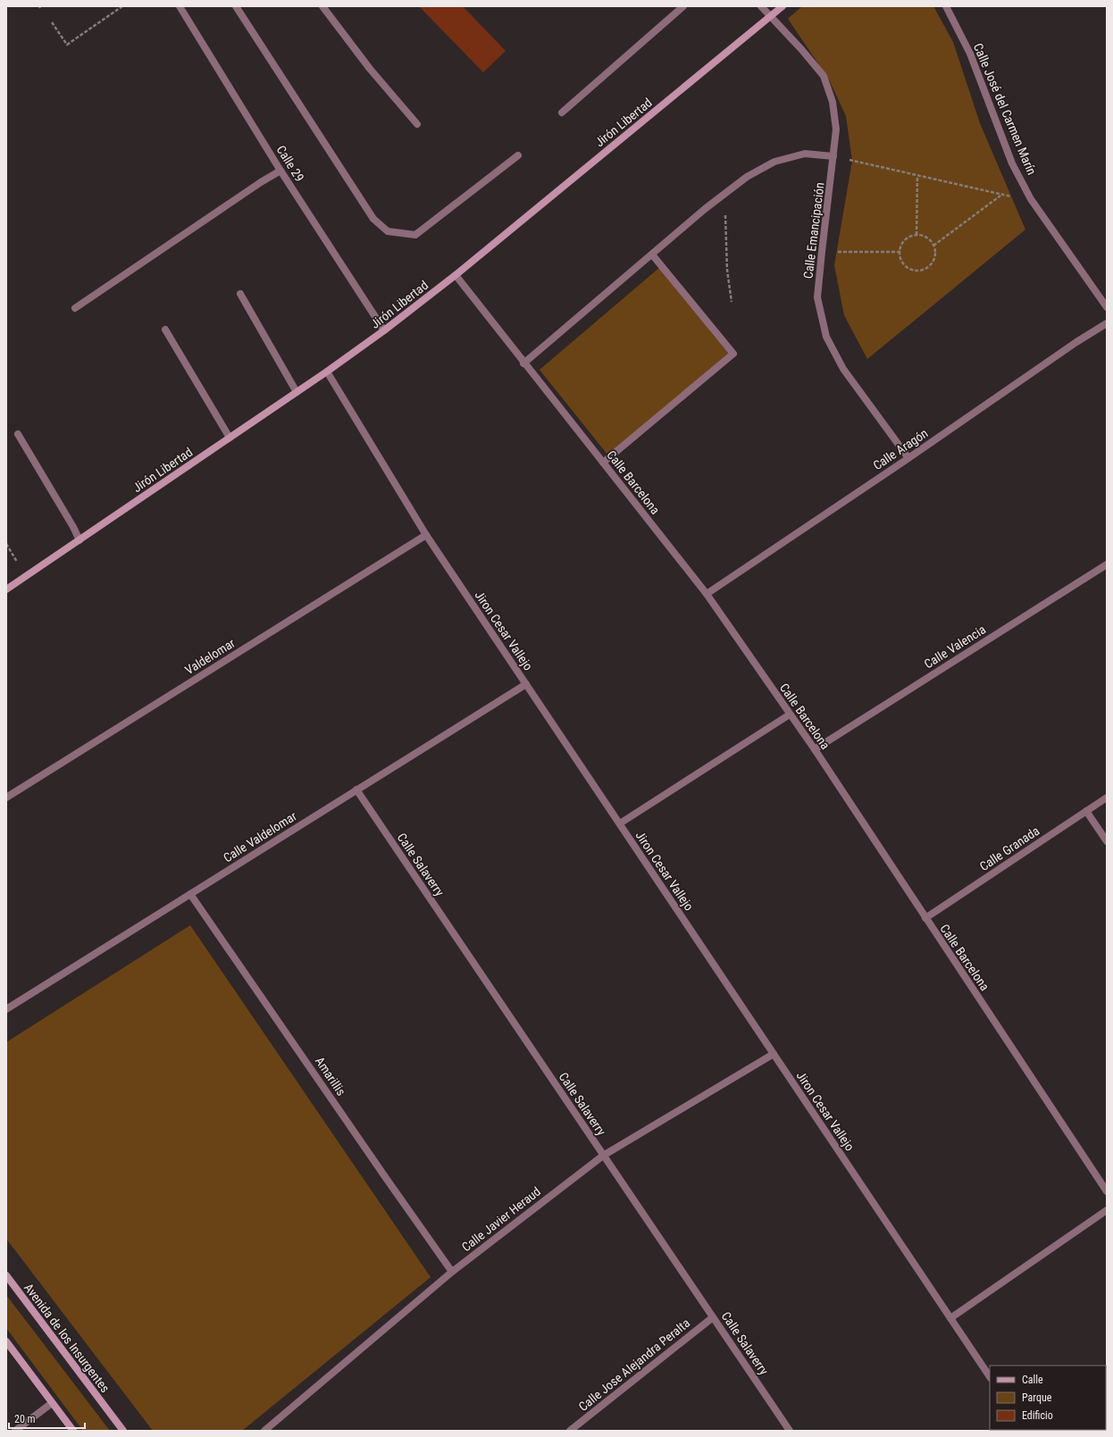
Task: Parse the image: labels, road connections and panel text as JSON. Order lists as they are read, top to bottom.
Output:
{
  "streets": {
    "street": [
      "Calle José del Carmen Marín",
      "Jirón Libertad",
      "Calle 29",
      "Calle Emancipación",
      "Calle Aragón",
      "Calle Barcelona",
      "Jiron Cesar Vallejo",
      "Calle Valencia",
      "Valdelomar",
      "Calle Valdelomar",
      "Calle Granada",
      "Calle Salaverry",
      "Amarillis",
      "Calle Javier Heraud",
      "Avenida de los Insurgentes",
      "Calle Jose Alejandra Peralta"
    ]
  },
  "crossings": [
    ["Jirón Libertad", "Calle 29"],
    ["Jirón Libertad", "Calle Emancipación"],
    ["Jirón Libertad", "Calle Barcelona"],
    ["Jirón Libertad", "Jiron Cesar Vallejo"],
    ["Calle Emancipación", "Calle Aragón"],
    ["Calle Aragón", "Calle Barcelona"],
    ["Calle Barcelona", "Calle Valencia"],
    ["Calle Barcelona", "Calle Granada"],
    ["Jiron Cesar Vallejo", "Valdelomar"],
    ["Jiron Cesar Vallejo", "Calle Valdelomar"],
    ["Jiron Cesar Vallejo", "Calle Javier Heraud"],
    ["Calle Valdelomar", "Calle Salaverry"],
    ["Calle Valdelomar", "Amarillis"],
    ["Calle Salaverry", "Calle Javier Heraud"],
    ["Calle Salaverry", "Calle Jose Alejandra Peralta"],
    ["Amarillis", "Calle Javier Heraud"]
  ],
  "legend": ["Calle", "Parque", "Edificio"],
  "scale_bar": "20 m"
}
